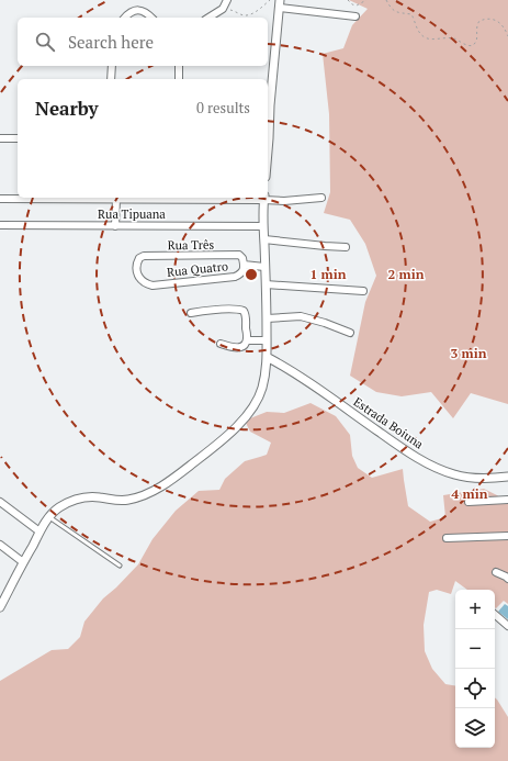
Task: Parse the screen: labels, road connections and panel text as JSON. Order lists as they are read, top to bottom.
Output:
{
  "streets": {
    "street": [
      "Rua Tipuana",
      "Rua Três",
      "Rua Quatro",
      "Estrada Boiuna"
    ]
  },
  "crossings": [
    ["Rua Três", "Rua Quatro"]
  ],
  "page": {
    "search": "Search here",
    "heading": ["Nearby", "0 results"],
    "map_buttons": ["+", "−"]
  },
  "rings": [
    "1 min",
    "2 min",
    "3 min",
    "4 min"
  ]
}
